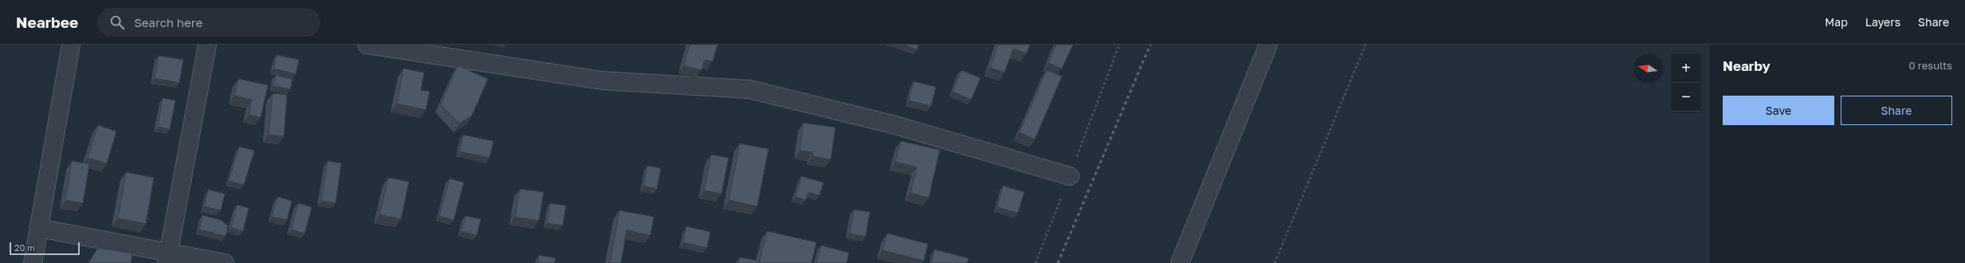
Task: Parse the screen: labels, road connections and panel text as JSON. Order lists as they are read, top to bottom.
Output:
{
  "scale_bar": "20 m",
  "north": "left",
  "page": {
    "header": "Nearbee",
    "search": "Search here",
    "nav": ["Map", "Layers", "Share"],
    "heading": ["Nearby", "0 results"],
    "map_buttons": ["+", "−"],
    "buttons": ["Save", "Share"],
    "scale": "20 m"
  }
}
